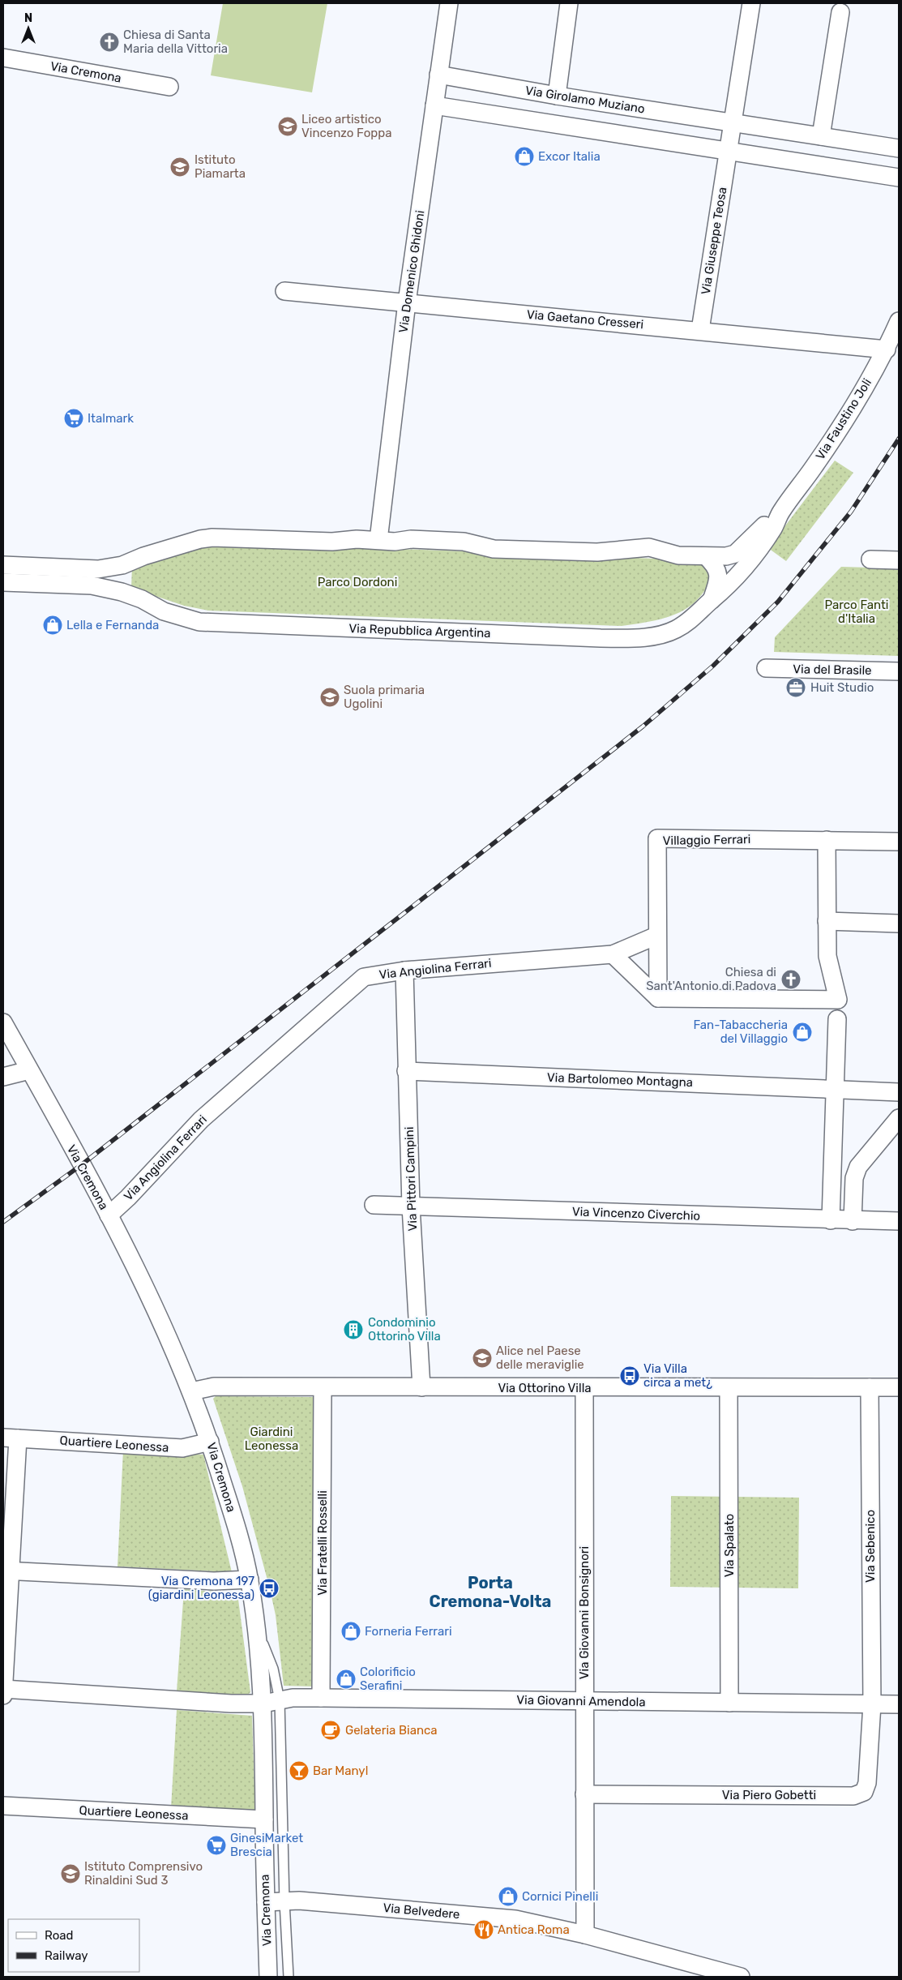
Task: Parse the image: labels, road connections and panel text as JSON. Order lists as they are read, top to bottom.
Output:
{
  "streets": {
    "street": [
      "Via Cremona",
      "Via Girolamo Muziano",
      "Via Giuseppe Teosa",
      "Via Domenico Ghidoni",
      "Via Gaetano Cresseri",
      "Via Faustino Joli",
      "Via Repubblica Argentina",
      "Via del Brasile",
      "Villaggio Ferrari",
      "Via Angiolina Ferrari",
      "Via Bartolomeo Montagna",
      "Via Pittori Campini",
      "Via Vincenzo Civerchio",
      "Via Ottorino Villa",
      "Quartiere Leonessa",
      "Via Fratelli Rosselli",
      "Via Spalato",
      "Via Sebenico",
      "Via Giovanni Bonsignori",
      "Via Giovanni Amendola",
      "Via Piero Gobetti",
      "Via Belvedere"
    ]
  },
  "crossings": [
    ["Via Cremona", "Via Angiolina Ferrari"],
    ["Via Cremona", "Via Ottorino Villa"],
    ["Via Cremona", "Quartiere Leonessa"],
    ["Via Cremona", "Via Giovanni Amendola"],
    ["Via Cremona", "Via Belvedere"],
    ["Via Girolamo Muziano", "Via Domenico Ghidoni"],
    ["Via Giuseppe Teosa", "Via Gaetano Cresseri"],
    ["Via Domenico Ghidoni", "Via Gaetano Cresseri"],
    ["Via Gaetano Cresseri", "Via Faustino Joli"],
    ["Via Faustino Joli", "Via Repubblica Argentina"],
    ["Via Angiolina Ferrari", "Via Pittori Campini"],
    ["Via Bartolomeo Montagna", "Via Pittori Campini"],
    ["Via Pittori Campini", "Via Vincenzo Civerchio"],
    ["Via Pittori Campini", "Via Ottorino Villa"],
    ["Via Ottorino Villa", "Via Fratelli Rosselli"],
    ["Via Ottorino Villa", "Via Spalato"],
    ["Via Ottorino Villa", "Via Sebenico"],
    ["Via Ottorino Villa", "Via Giovanni Bonsignori"],
    ["Via Fratelli Rosselli", "Via Giovanni Amendola"],
    ["Via Spalato", "Via Giovanni Amendola"],
    ["Via Sebenico", "Via Giovanni Amendola"],
    ["Via Sebenico", "Via Piero Gobetti"],
    ["Via Giovanni Bonsignori", "Via Giovanni Amendola"],
    ["Via Giovanni Bonsignori", "Via Piero Gobetti"],
    ["Via Giovanni Bonsignori", "Via Belvedere"],
    ["Via Giovanni Amendola", "Via Piero Gobetti"]
  ],
  "districts": ["Porta Cremona-Volta"],
  "parks": ["Parco Dordoni", "Parco Fanti d'Italia", "Giardini Leonessa"],
  "places": {
    "church": ["Chiesa di Santa Maria della Vittoria", "Chiesa di Sant'Antonio di Padova"],
    "school or university": [
      "Liceo artistico Vincenzo Foppa",
      "Istituto Piamarta",
      "Suola primaria Ugolini",
      "Alice nel Paese delle meraviglie",
      "Istituto Comprensivo Rinaldini Sud 3"
    ],
    "shop": [
      "Excor Italia",
      "Lella e Fernanda",
      "Fan-Tabaccheria del Villaggio",
      "Forneria Ferrari",
      "Colorificio Serafini",
      "Cornici Pinelli"
    ],
    "supermarket": ["Italmark", "GinesiMarket Brescia"],
    "office": ["Huit Studio"],
    "building": ["Condominio Ottorino Villa"],
    "bus stop": ["Via Villa circa a met¿", "Via Cremona 197 (giardini Leonessa)"],
    "cafe": ["Gelateria Bianca"],
    "bar": ["Bar Manyl"],
    "restaurant": ["Antica Roma"]
  },
  "legend": ["Road", "Railway"],
  "north": "top"
}
